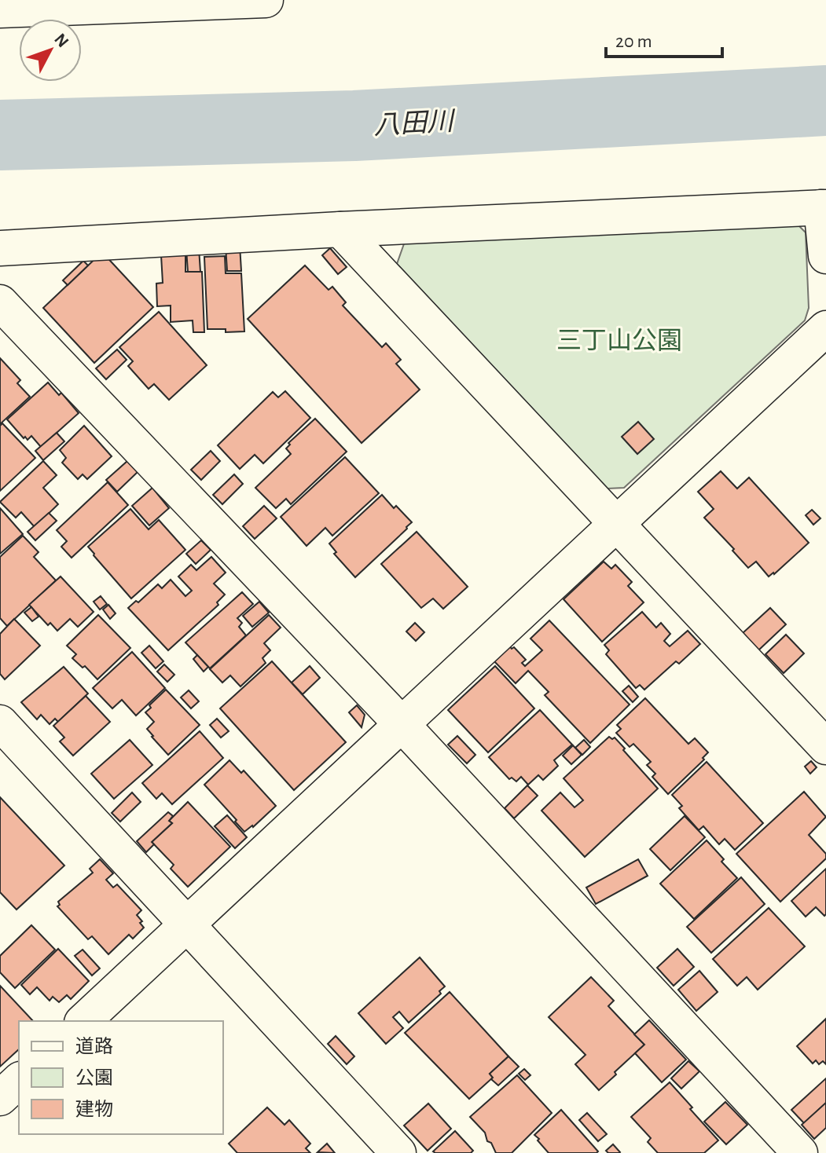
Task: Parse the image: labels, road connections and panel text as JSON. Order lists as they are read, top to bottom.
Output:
{
  "water": ["八田川"],
  "parks": ["三丁山公園"],
  "legend": ["道路", "公園", "建物"],
  "scale_bar": "20 m",
  "north": "top right"
}
